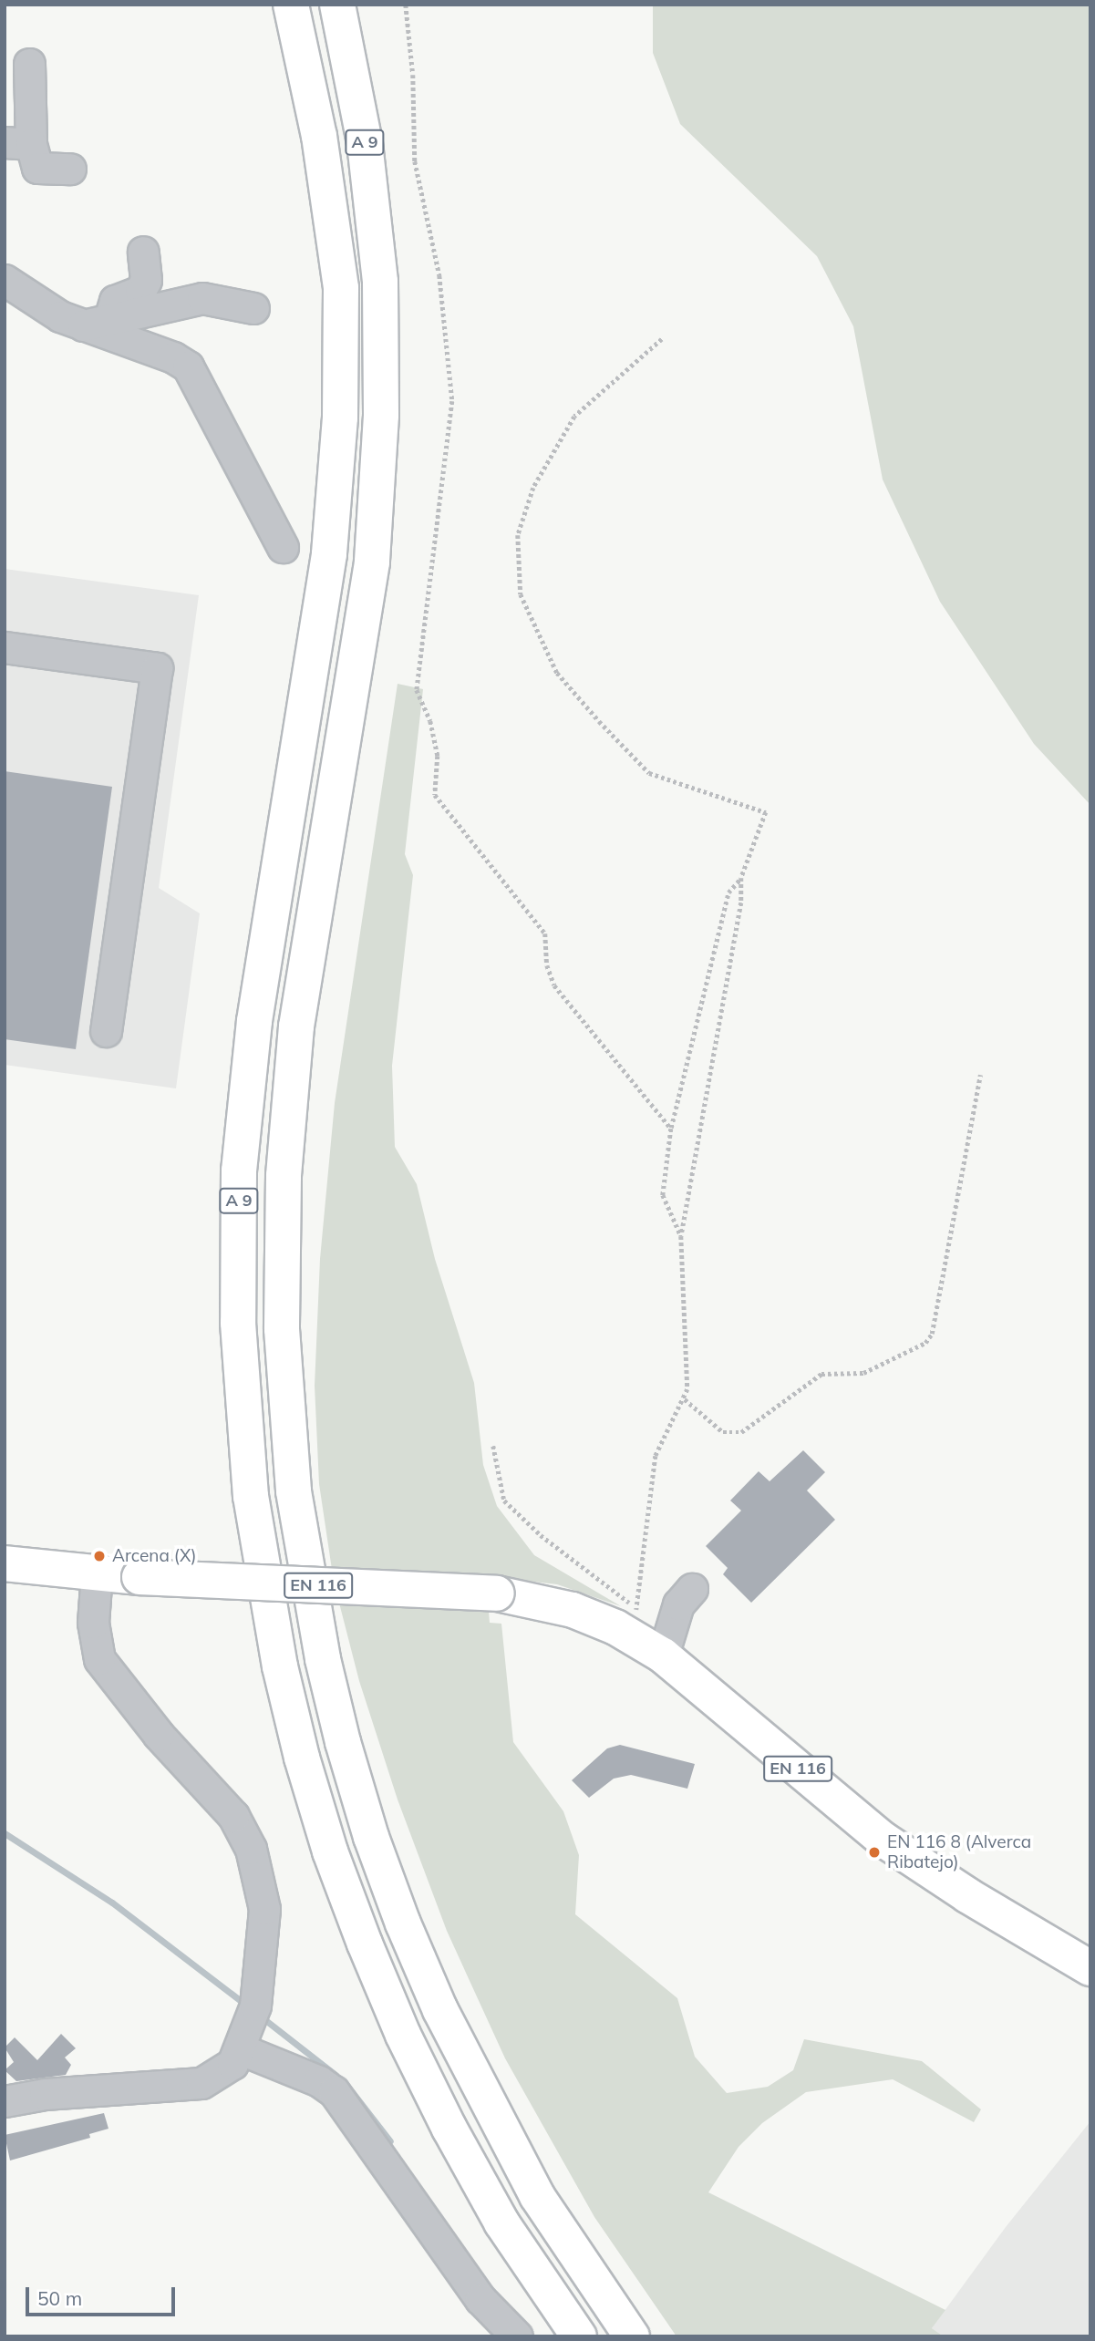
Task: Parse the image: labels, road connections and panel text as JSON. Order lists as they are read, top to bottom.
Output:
{
  "streets": {
    "main road": ["A 9", "EN 116"]
  },
  "places": ["Arcena (X)", "EN 116 8 (Alverca Ribatejo)"],
  "scale_bar": "50 m"
}
